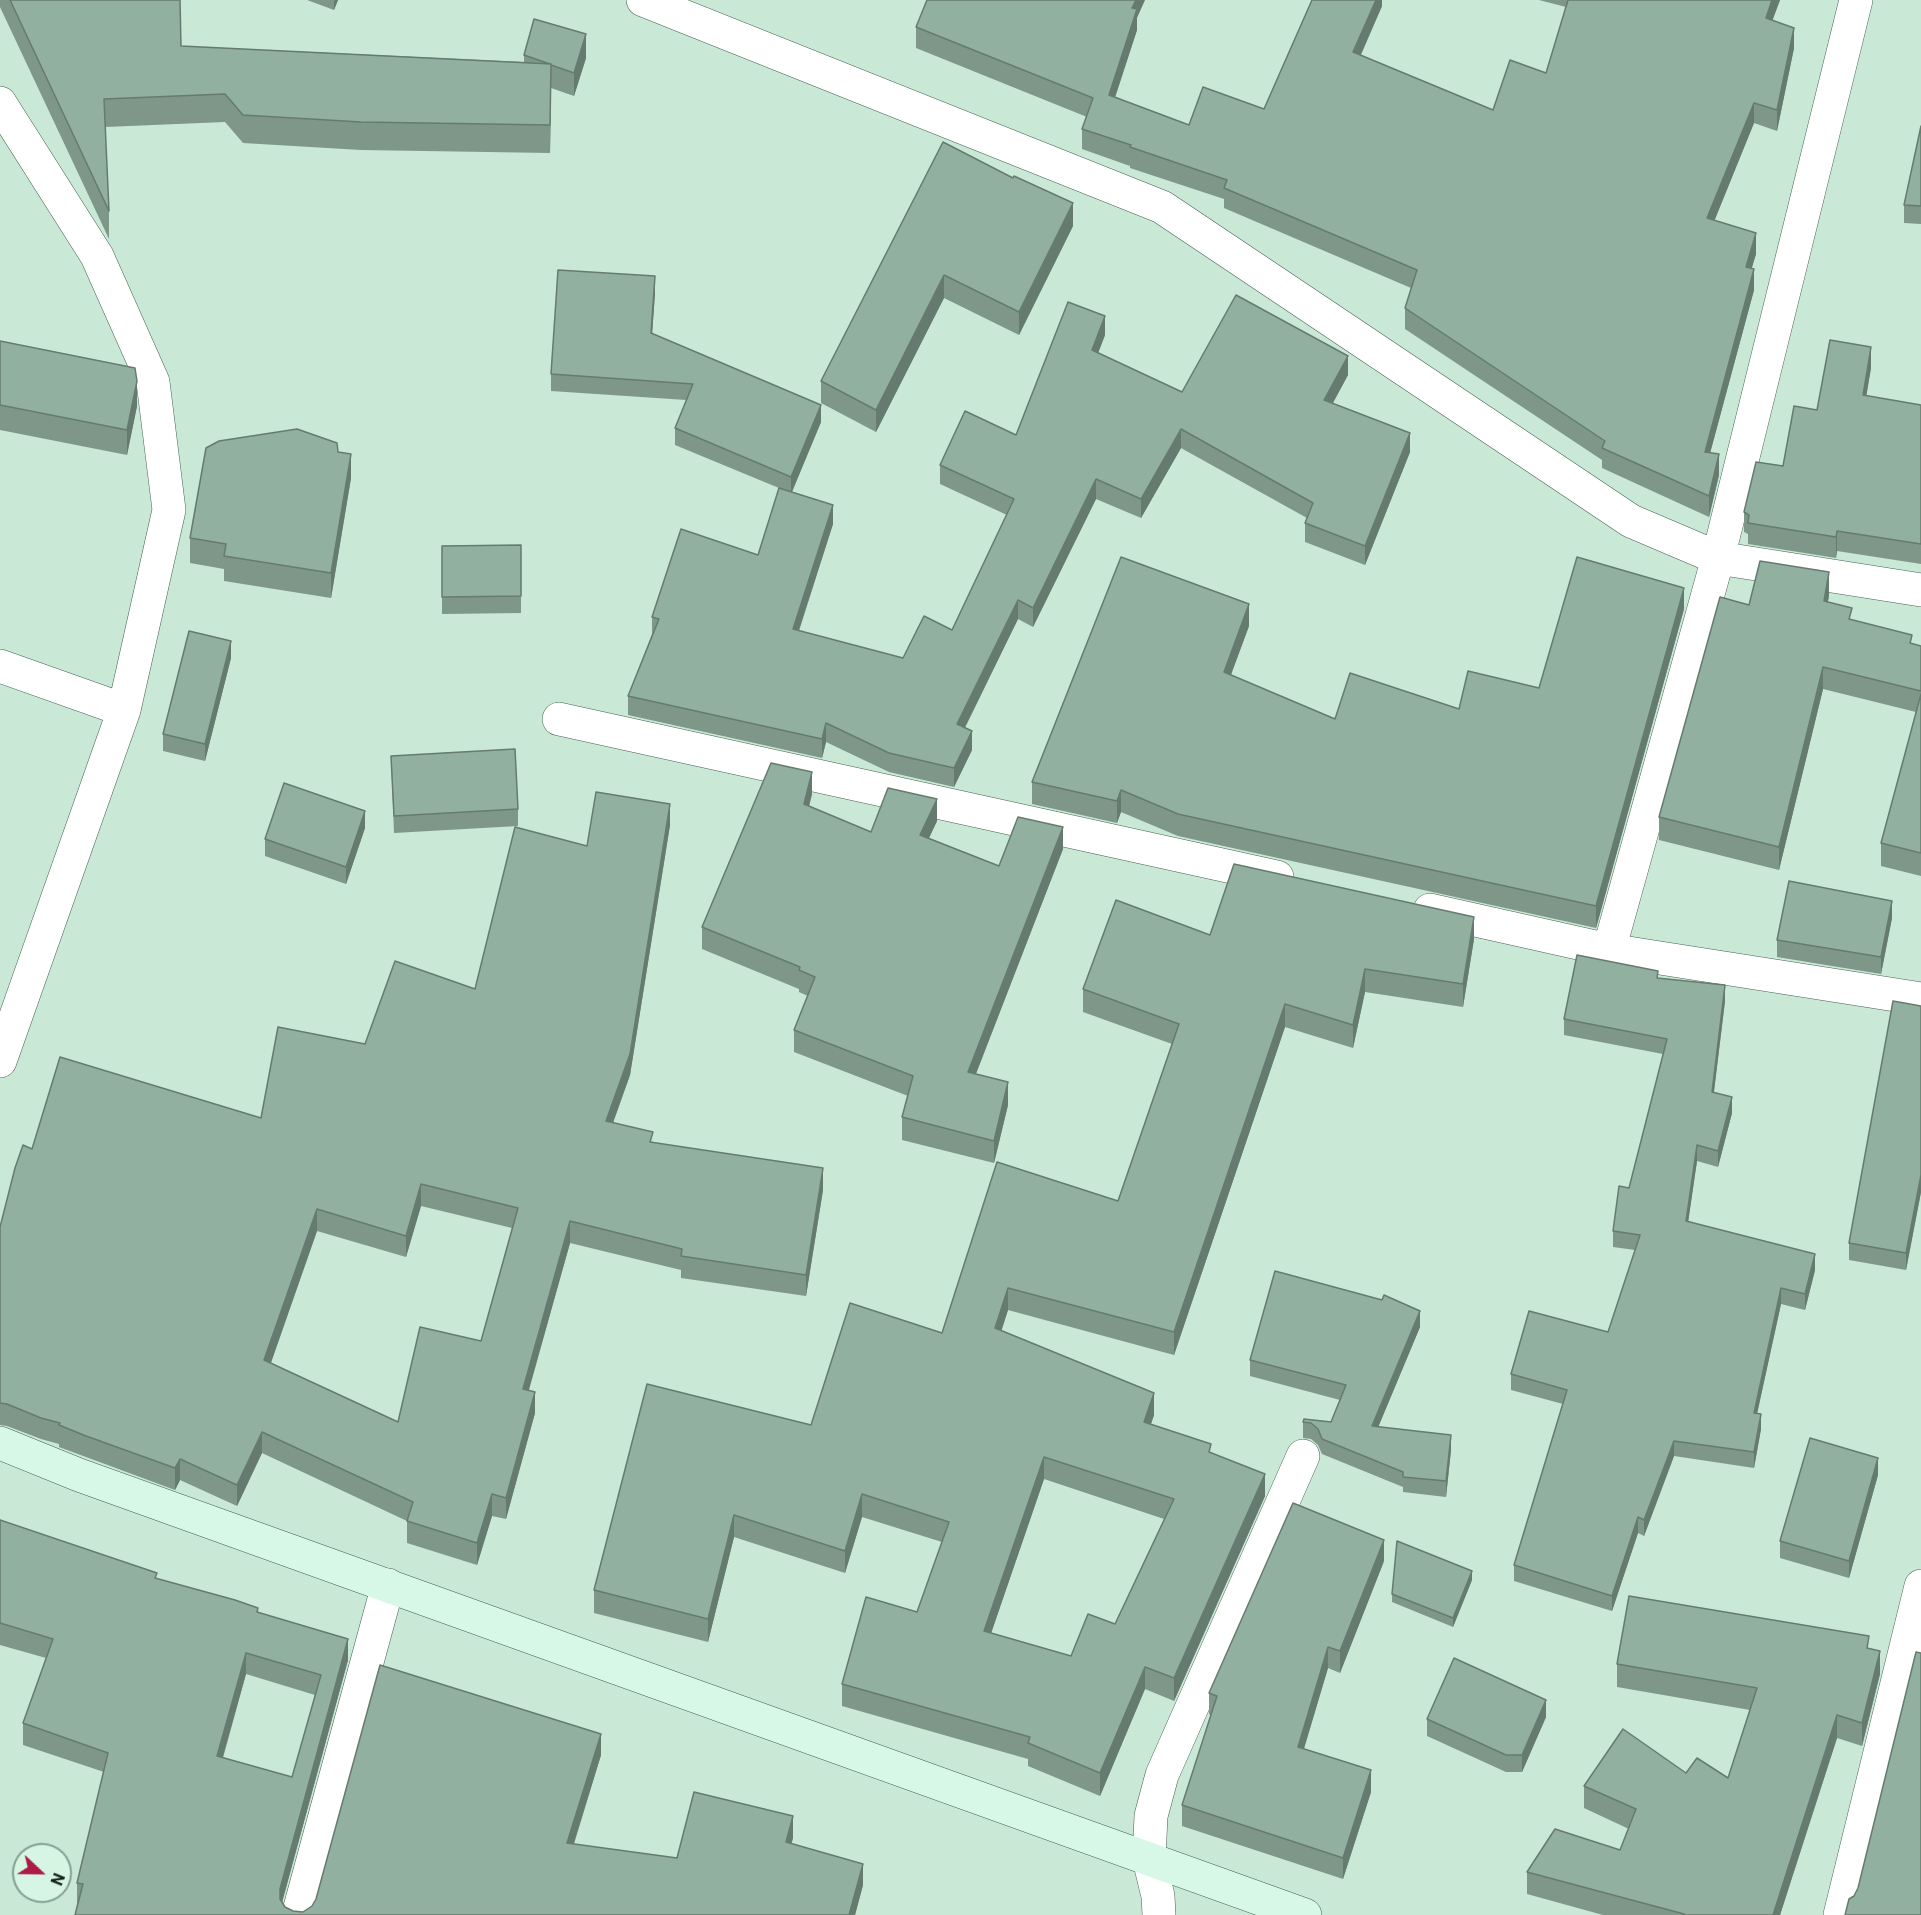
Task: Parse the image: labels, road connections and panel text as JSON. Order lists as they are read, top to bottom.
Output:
{
  "north": "right"
}
